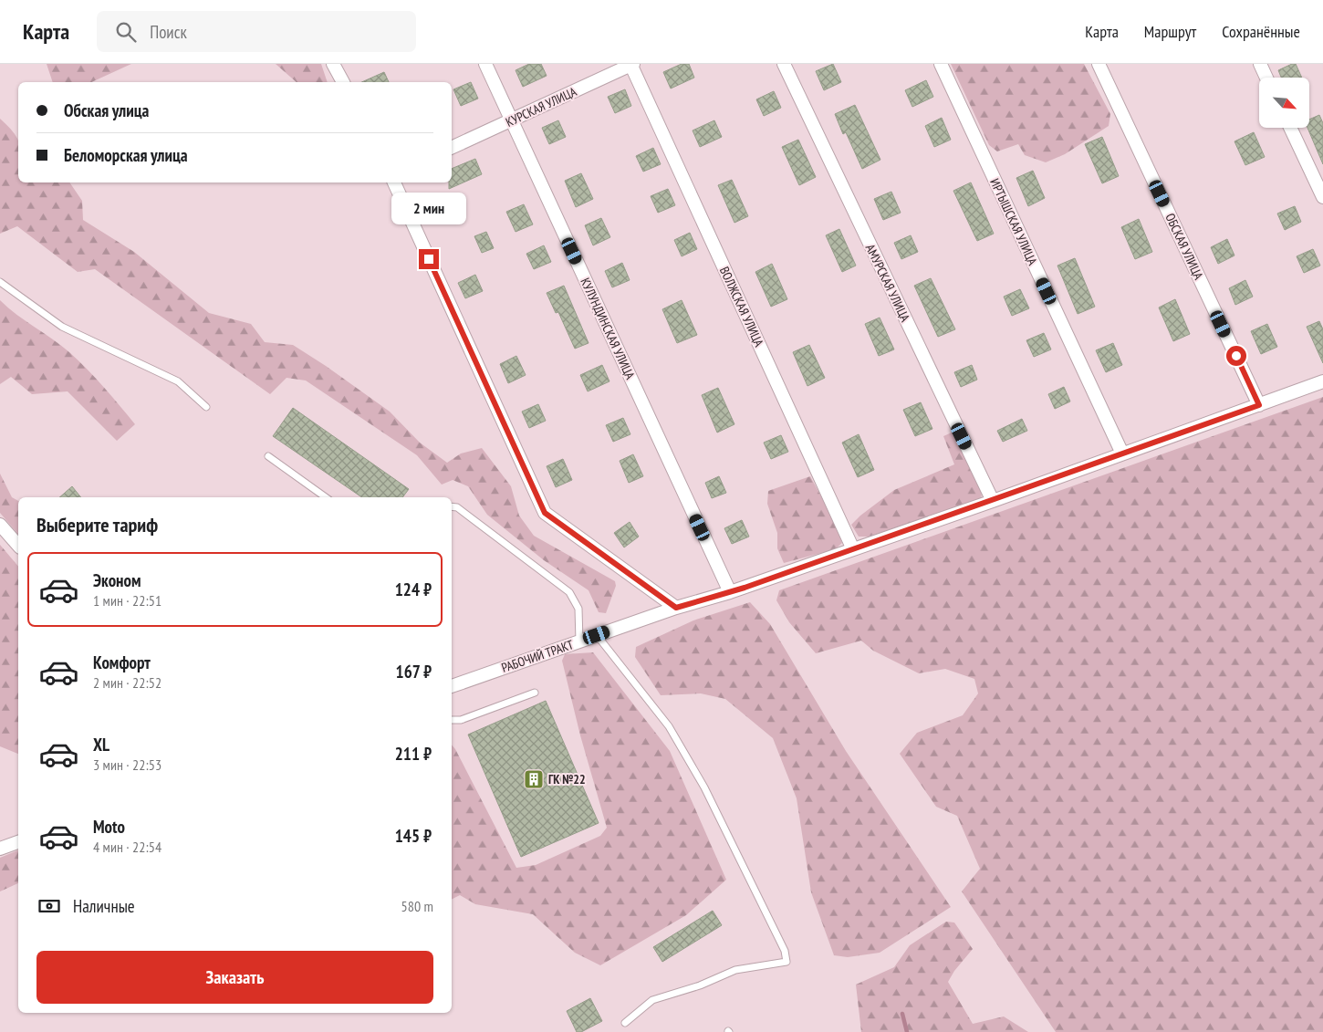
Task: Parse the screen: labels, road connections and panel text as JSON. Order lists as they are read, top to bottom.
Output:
{
  "streets": {
    "street": [
      "КУРСКАЯ УЛИЦА",
      "ИРТЫШСКАЯ УЛИЦА",
      "ОБСКАЯ УЛИЦА",
      "АМУРСКАЯ УЛИЦА",
      "ВОЛЖСКАЯ УЛИЦА",
      "КУЛУНДИНСКАЯ УЛИЦА",
      "РАБОЧИЙ ТРАКТ"
    ]
  },
  "crossings": [
    ["КУРСКАЯ УЛИЦА", "ВОЛЖСКАЯ УЛИЦА"],
    ["КУРСКАЯ УЛИЦА", "КУЛУНДИНСКАЯ УЛИЦА"],
    ["ИРТЫШСКАЯ УЛИЦА", "РАБОЧИЙ ТРАКТ"],
    ["ОБСКАЯ УЛИЦА", "РАБОЧИЙ ТРАКТ"],
    ["АМУРСКАЯ УЛИЦА", "РАБОЧИЙ ТРАКТ"],
    ["ВОЛЖСКАЯ УЛИЦА", "РАБОЧИЙ ТРАКТ"],
    ["КУЛУНДИНСКАЯ УЛИЦА", "РАБОЧИЙ ТРАКТ"]
  ],
  "places": {
    "building": ["ГК №22"]
  },
  "north": "bottom right",
  "page": {
    "header": "Карта",
    "search": "Поиск",
    "nav": ["Карта", "Маршрут", "Сохранённые"],
    "banner": ["Обская улица", "Беломорская улица"],
    "bubble": "2 мин",
    "heading": "Выберите тариф",
    "list": [
      {
        "name": "Эконом",
        "note": "1 мин · 22:51",
        "value": "124 ₽"
      },
      {
        "name": "Комфорт",
        "note": "2 мин · 22:52",
        "value": "167 ₽"
      },
      {
        "name": "XL",
        "note": "3 мин · 22:53",
        "value": "211 ₽"
      },
      {
        "name": "Moto",
        "note": "4 мин · 22:54",
        "value": "145 ₽"
      }
    ],
    "pay": ["Наличные", "580 m"],
    "buttons": "Заказать"
  }
}
